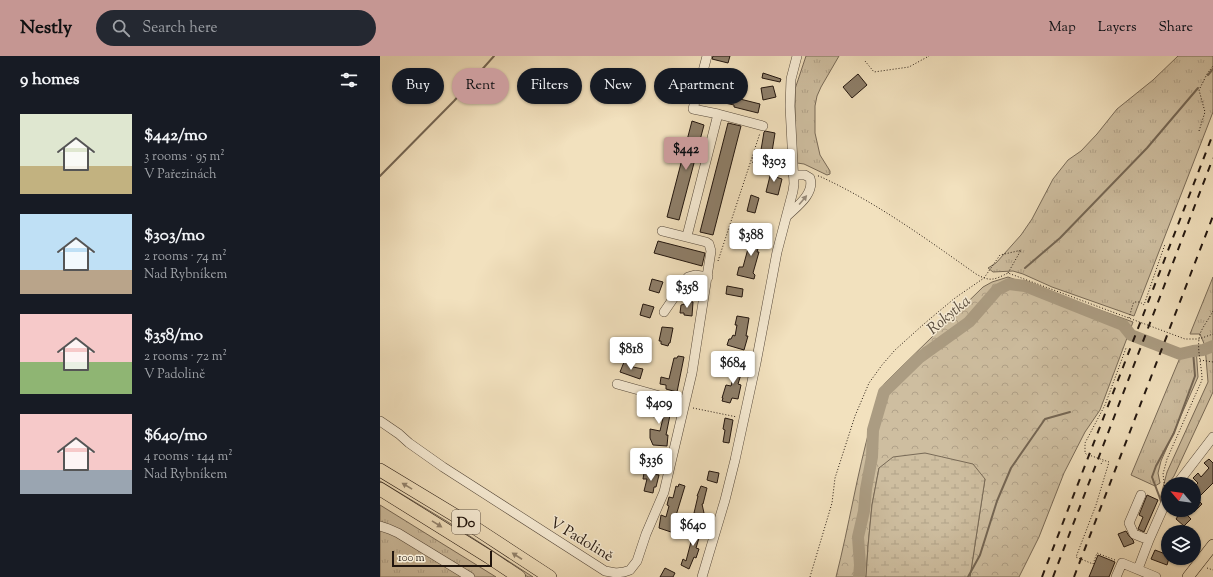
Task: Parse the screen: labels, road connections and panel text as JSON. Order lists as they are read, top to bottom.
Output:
{
  "streets": {
    "highway": ["D0"],
    "street": ["V Padolině"]
  },
  "water": ["Rokytka"],
  "scale_bar": "100 m",
  "north": "top left",
  "page": {
    "header": "Nestly",
    "search": "Search here",
    "nav": ["Map", "Layers", "Share"],
    "heading": "9 homes",
    "chip": [
      "Buy",
      "Rent",
      "Filters",
      "New",
      "Apartment"
    ],
    "list": [
      {
        "name": "$442/mo",
        "note": "3 rooms · 95 m² · V Pařezinách"
      },
      {
        "name": "$303/mo",
        "note": "2 rooms · 74 m² · Nad Rybníkem"
      },
      {
        "name": "$358/mo",
        "note": "2 rooms · 72 m² · V Padolině"
      },
      {
        "name": "$640/mo",
        "note": "4 rooms · 144 m² · Nad Rybníkem"
      }
    ],
    "price": [
      "$442",
      "$303",
      "$388",
      "$358",
      "$818",
      "$684",
      "$409",
      "$336",
      "$640"
    ],
    "scale": "100 m"
  }
}
